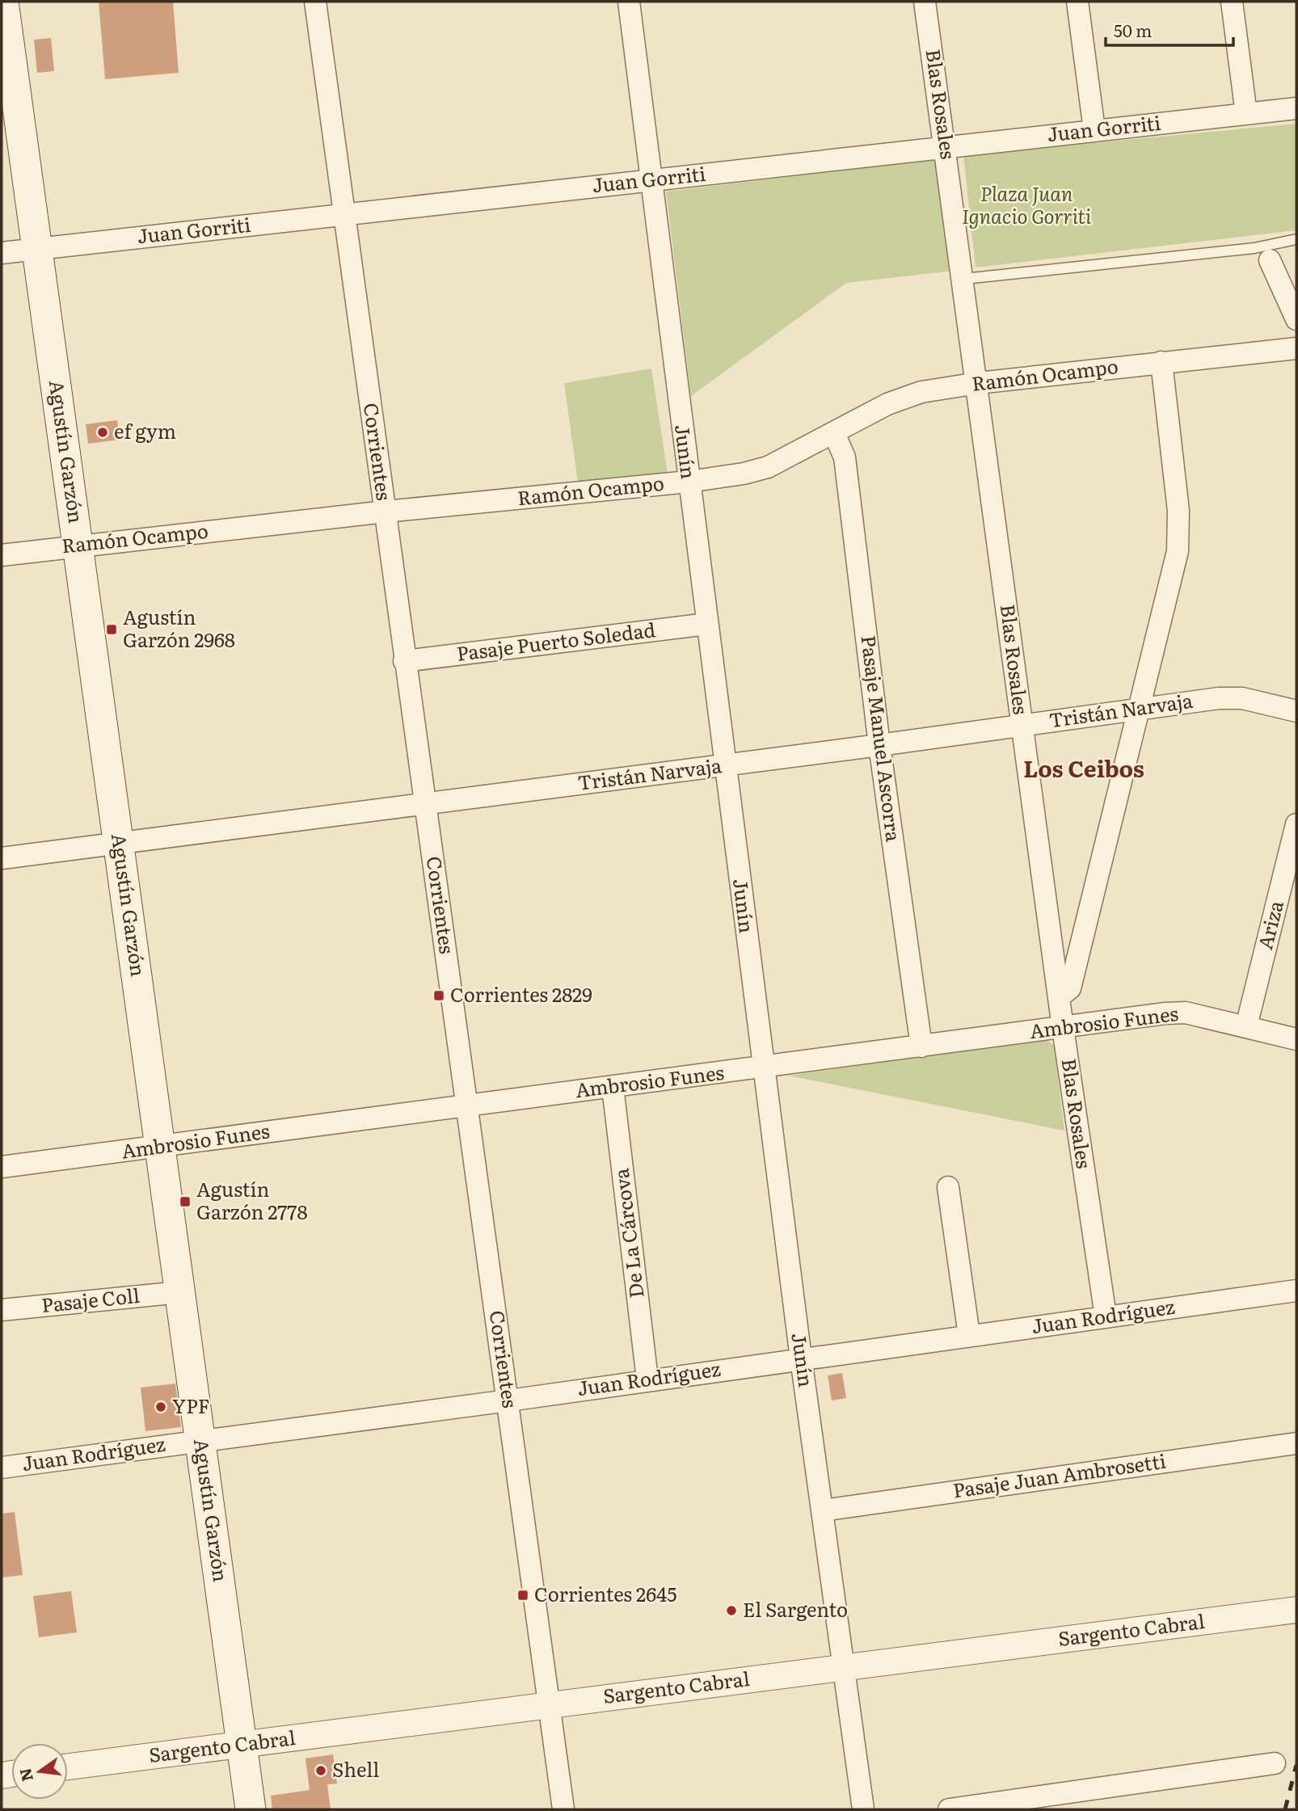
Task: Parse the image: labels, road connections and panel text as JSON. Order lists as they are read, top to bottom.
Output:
{
  "streets": {
    "main road": ["Agustín Garzón"],
    "street": [
      "Blas Rosales",
      "Juan Gorriti",
      "Ramón Ocampo",
      "Corrientes",
      "Junín",
      "Pasaje Puerto Soledad",
      "Tristán Narvaja",
      "Pasaje Manuel Ascorra",
      "Ariza",
      "Ambrosio Funes",
      "De La Cárcova",
      "Pasaje Coll",
      "Juan Rodríguez",
      "Pasaje Juan Ambrosetti",
      "Sargento Cabral"
    ]
  },
  "crossings": [
    ["Blas Rosales", "Juan Gorriti"],
    ["Blas Rosales", "Ramón Ocampo"],
    ["Blas Rosales", "Tristán Narvaja"],
    ["Blas Rosales", "Ambrosio Funes"],
    ["Blas Rosales", "Juan Rodríguez"],
    ["Juan Gorriti", "Agustín Garzón"],
    ["Juan Gorriti", "Corrientes"],
    ["Juan Gorriti", "Junín"],
    ["Ramón Ocampo", "Agustín Garzón"],
    ["Ramón Ocampo", "Corrientes"],
    ["Ramón Ocampo", "Junín"],
    ["Ramón Ocampo", "Pasaje Manuel Ascorra"],
    ["Agustín Garzón", "Tristán Narvaja"],
    ["Agustín Garzón", "Ambrosio Funes"],
    ["Agustín Garzón", "Pasaje Coll"],
    ["Agustín Garzón", "Juan Rodríguez"],
    ["Agustín Garzón", "Sargento Cabral"],
    ["Corrientes", "Pasaje Puerto Soledad"],
    ["Corrientes", "Tristán Narvaja"],
    ["Corrientes", "Ambrosio Funes"],
    ["Corrientes", "Juan Rodríguez"],
    ["Corrientes", "Sargento Cabral"],
    ["Junín", "Pasaje Puerto Soledad"],
    ["Junín", "Tristán Narvaja"],
    ["Junín", "Ambrosio Funes"],
    ["Junín", "Juan Rodríguez"],
    ["Junín", "Pasaje Juan Ambrosetti"],
    ["Junín", "Sargento Cabral"],
    ["Tristán Narvaja", "Pasaje Manuel Ascorra"],
    ["Pasaje Manuel Ascorra", "Ambrosio Funes"],
    ["Ariza", "Ambrosio Funes"],
    ["Ambrosio Funes", "De La Cárcova"],
    ["De La Cárcova", "Juan Rodríguez"]
  ],
  "districts": ["Los Ceibos"],
  "parks": ["Plaza Juan Ignacio Gorriti"],
  "places": {
    "other": [
      "ef gym",
      "YPF",
      "El Sargento",
      "Shell"
    ],
    "transit": [
      "Agustín Garzón 2968",
      "Corrientes 2829",
      "Agustín Garzón 2778",
      "Corrientes 2645"
    ]
  },
  "scale_bar": "50 m",
  "north": "left"
}
